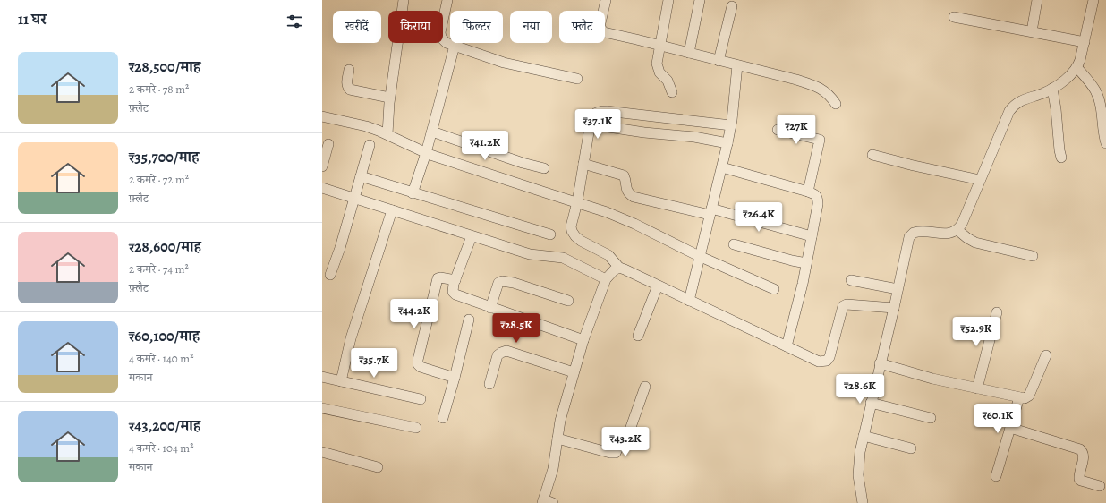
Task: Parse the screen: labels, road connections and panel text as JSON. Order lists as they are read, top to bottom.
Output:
{
  "page": {
    "heading": "11 घर",
    "chip": [
      "खरीदें",
      "किराया",
      "फ़िल्टर",
      "नया",
      "फ़्लैट"
    ],
    "list": [
      {
        "name": "₹28,500/माह",
        "note": "2 कमरे · 78 m² · फ़्लैट"
      },
      {
        "name": "₹35,700/माह",
        "note": "2 कमरे · 72 m² · फ़्लैट"
      },
      {
        "name": "₹28,600/माह",
        "note": "2 कमरे · 74 m² · फ़्लैट"
      },
      {
        "name": "₹60,100/माह",
        "note": "4 कमरे · 140 m² · मकान"
      },
      {
        "name": "₹43,200/माह",
        "note": "4 कमरे · 104 m² · मकान"
      }
    ],
    "price": [
      "₹37.1K",
      "₹27K",
      "₹41.2K",
      "₹26.4K",
      "₹44.2K",
      "₹28.5K",
      "₹52.9K",
      "₹35.7K",
      "₹28.6K",
      "₹60.1K",
      "₹43.2K"
    ]
  }
}
